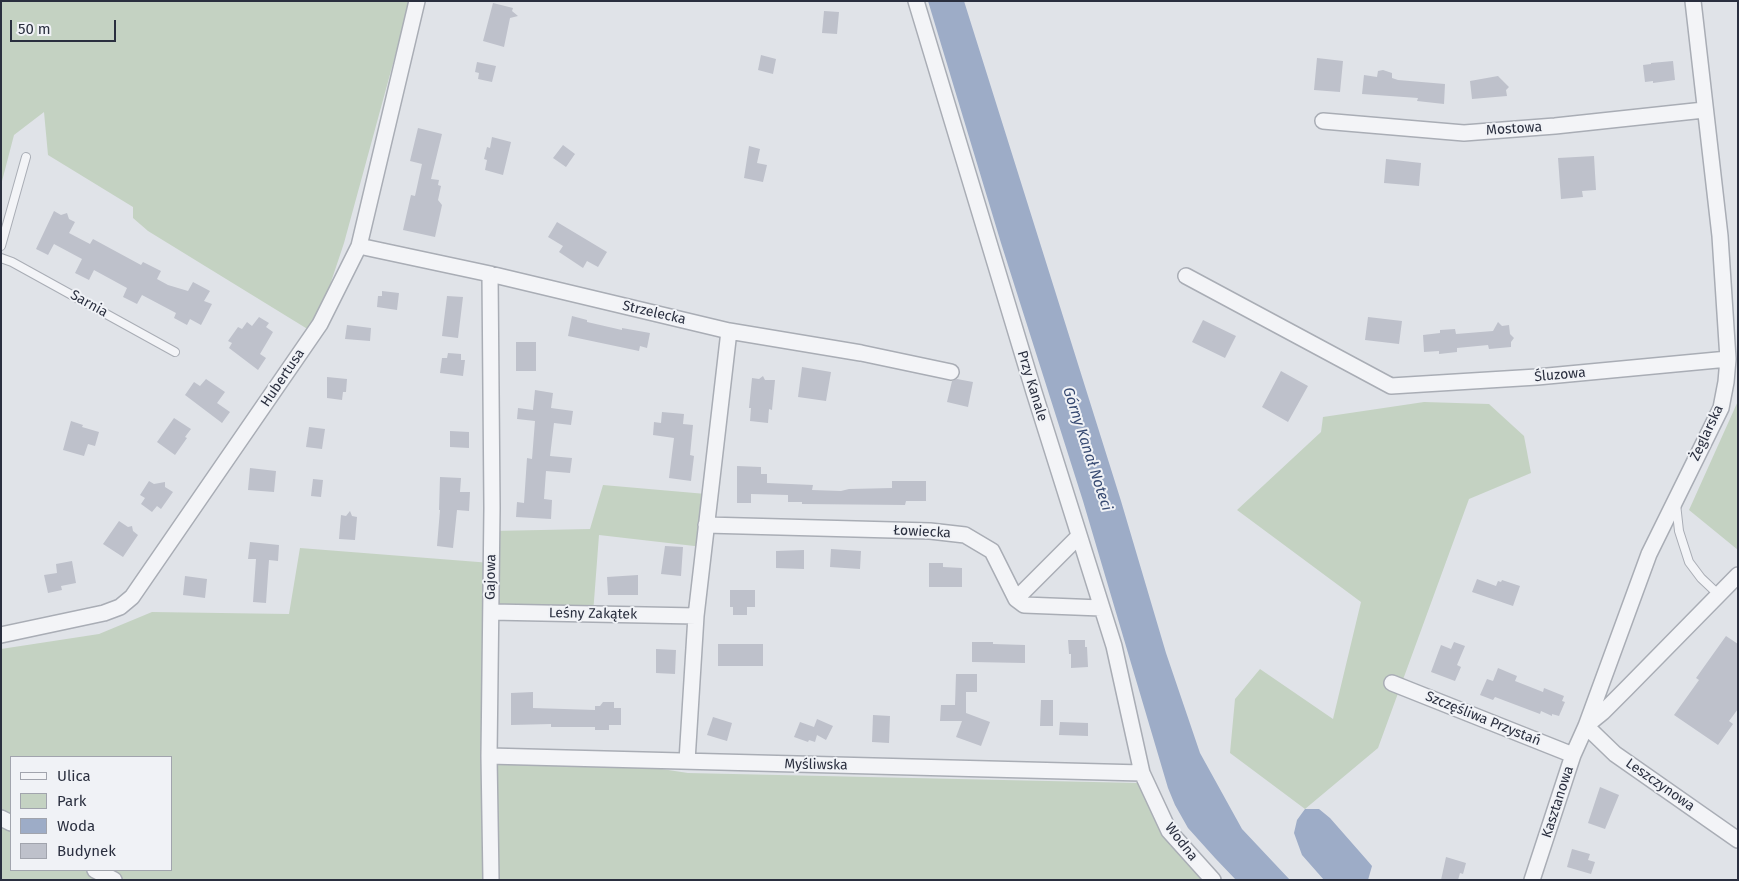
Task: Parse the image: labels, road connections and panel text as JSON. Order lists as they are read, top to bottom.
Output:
{
  "streets": {
    "street": [
      "Mostowa",
      "Strzelecka",
      "Śluzowa",
      "Hubertusa",
      "Przy Kanale",
      "Żeglarska",
      "Łowiecka",
      "Gajowa",
      "Leśny Zakątek",
      "Szczęśliwa Przystań",
      "Myśliwska",
      "Leszczynowa",
      "Kasztanowa",
      "Wodna"
    ],
    "lane": ["Sarnia"]
  },
  "crossings": [
    ["Mostowa", "Żeglarska"],
    ["Strzelecka", "Hubertusa"],
    ["Strzelecka", "Gajowa"],
    ["Śluzowa", "Żeglarska"],
    ["Przy Kanale", "Myśliwska"],
    ["Przy Kanale", "Wodna"],
    ["Żeglarska", "Leszczynowa"],
    ["Żeglarska", "Kasztanowa"],
    ["Gajowa", "Leśny Zakątek"],
    ["Gajowa", "Myśliwska"],
    ["Szczęśliwa Przystań", "Kasztanowa"],
    ["Myśliwska", "Wodna"],
    ["Leszczynowa", "Kasztanowa"]
  ],
  "water": ["Górny Kanał Noteci"],
  "legend": [
    "Ulica",
    "Park",
    "Woda",
    "Budynek"
  ],
  "scale_bar": "50 m"
}
